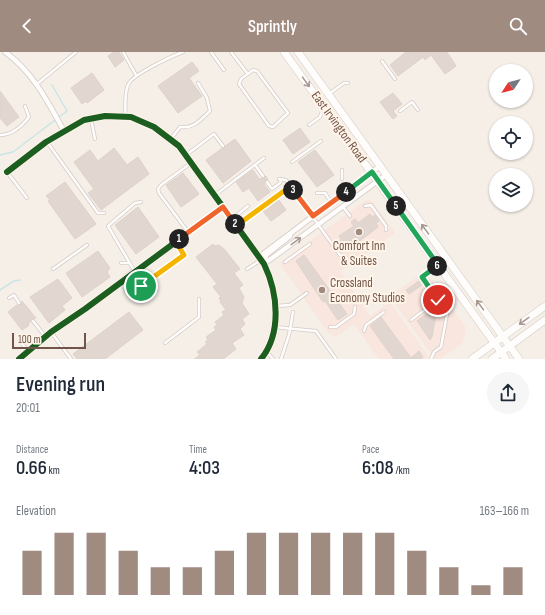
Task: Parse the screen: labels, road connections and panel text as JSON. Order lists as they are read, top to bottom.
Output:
{
  "streets": {
    "main road": ["East Irvington Road"]
  },
  "places": ["Comfort Inn & Suites", "Crossland Economy Studios"],
  "scale_bar": "100 m",
  "north": "bottom left",
  "page": {
    "header": "Sprintly",
    "pins": [
      "3",
      "4",
      "5",
      "2",
      "1",
      "6"
    ],
    "scale": "100 m",
    "heading": ["Evening run", "20:01"],
    "stats": [
      ["Distance", "0.66 km"],
      ["Time", "4:03"],
      ["Pace", "6:08 /km"]
    ],
    "chart": ["Elevation", "163–166 m"]
  }
}
